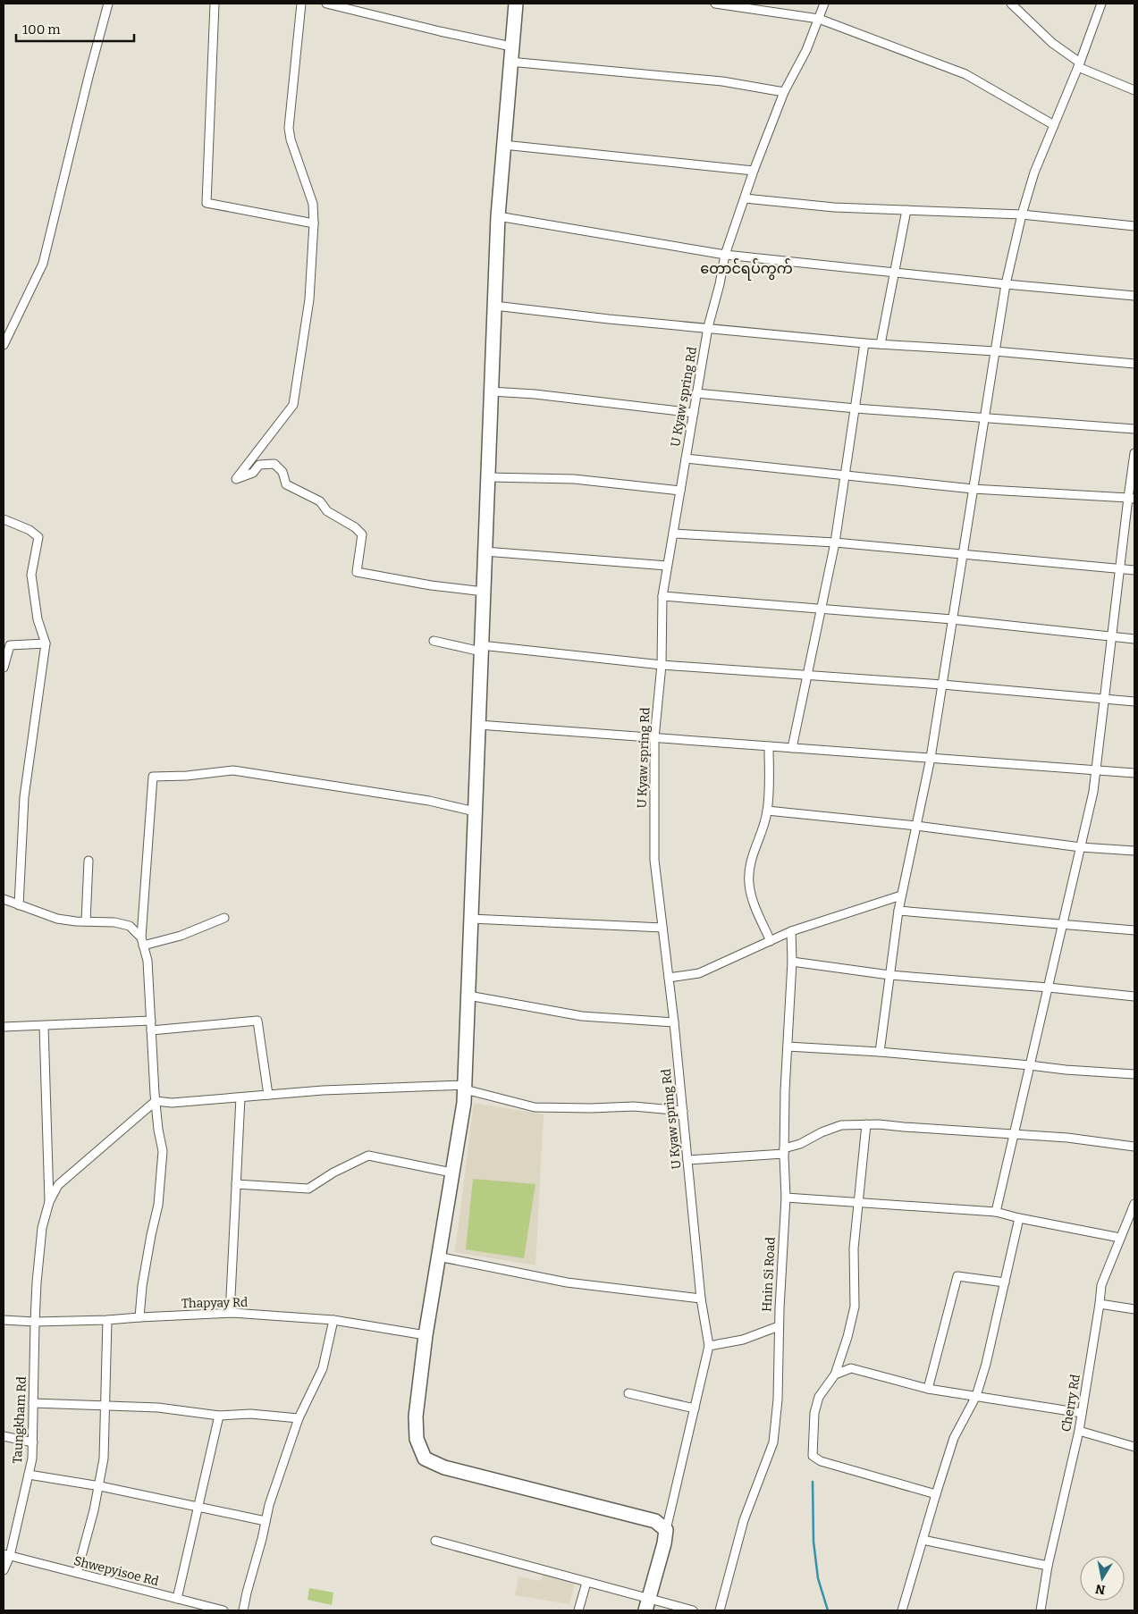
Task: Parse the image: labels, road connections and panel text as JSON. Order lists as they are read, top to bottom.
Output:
{
  "streets": {
    "street": [
      "U Kyaw spring Rd",
      "Hnin Si Road",
      "Thapyay Rd",
      "Cherry Rd",
      "Taungkham Rd",
      "Shwepyisoe Rd"
    ]
  },
  "crossings": [
    ["Thapyay Rd", "Taungkham Rd"],
    ["Taungkham Rd", "Shwepyisoe Rd"]
  ],
  "districts": ["တောင်ရပ်ကွက်"],
  "scale_bar": "100 m",
  "north": "bottom"
}
